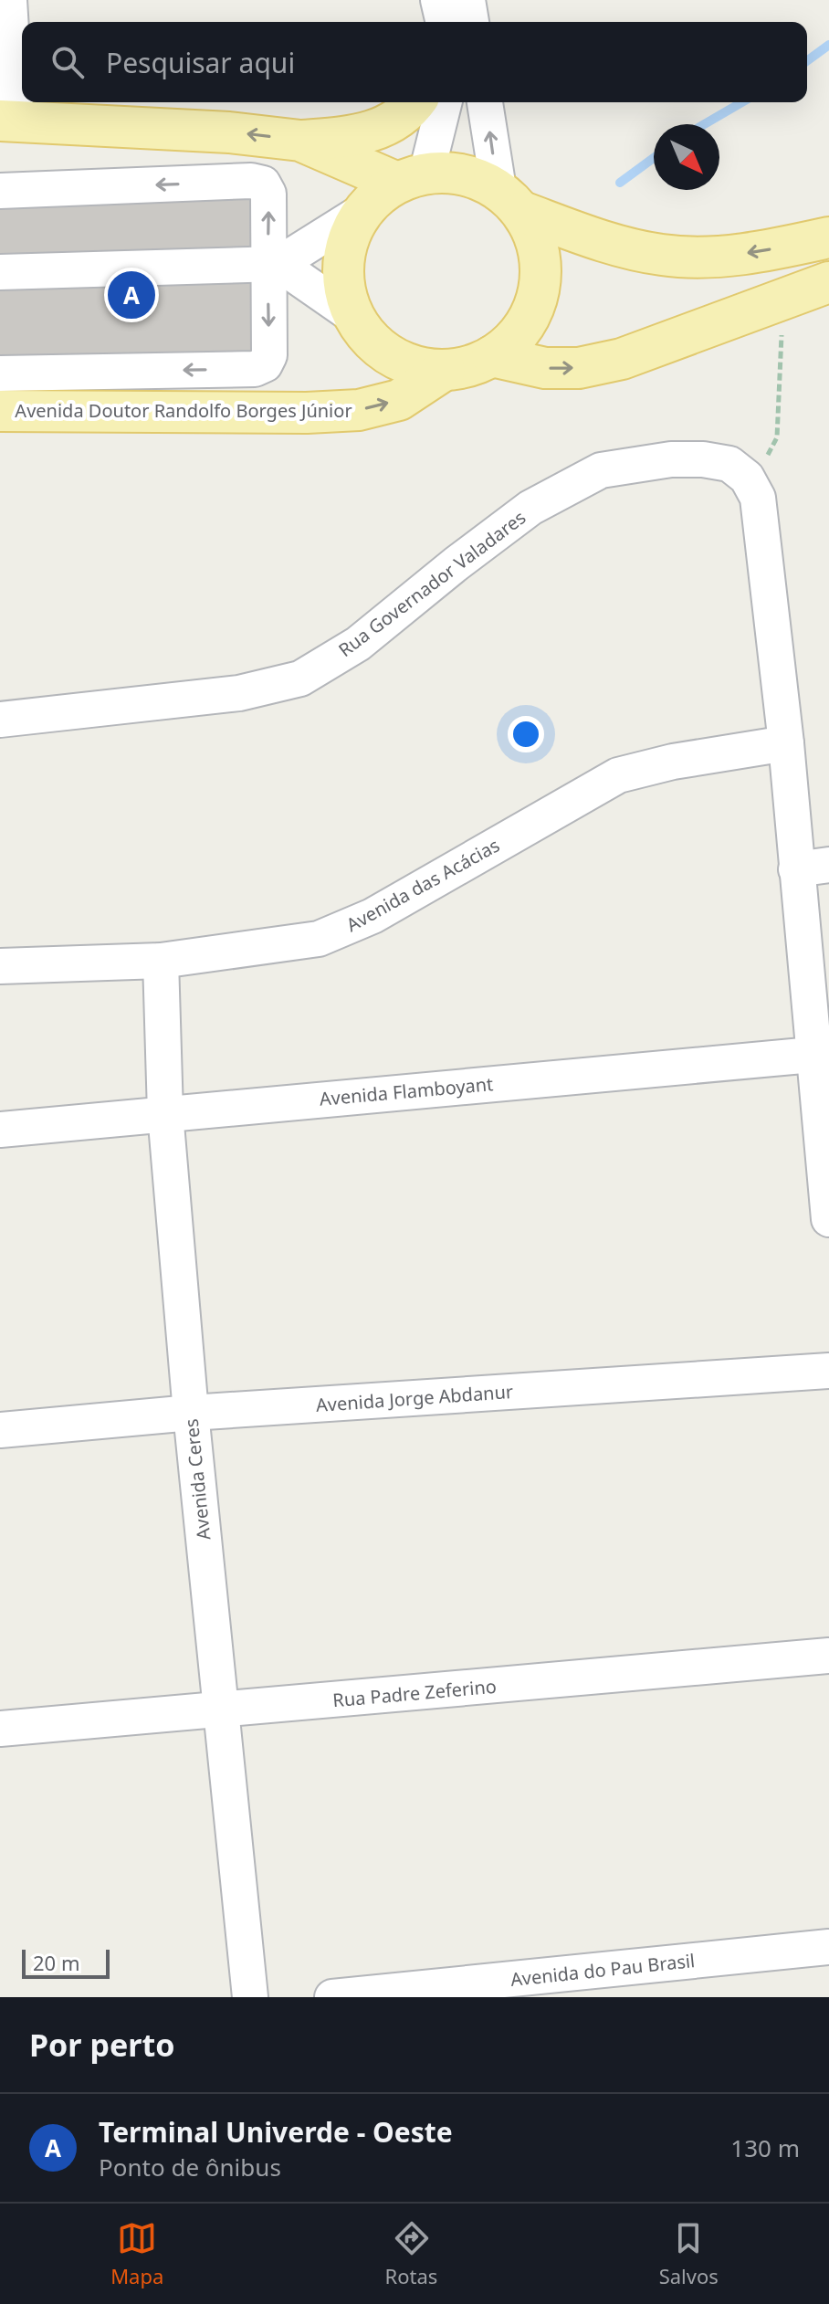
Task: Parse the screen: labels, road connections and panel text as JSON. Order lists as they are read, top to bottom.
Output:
{
  "streets": {
    "main road": ["Avenida Doutor Randolfo Borges Júnior"],
    "street": [
      "Rua Governador Valadares",
      "Avenida das Acácias",
      "Avenida Flamboyant",
      "Avenida Jorge Abdanur",
      "Avenida Ceres",
      "Rua Padre Zeferino",
      "Avenida do Pau Brasil"
    ]
  },
  "crossings": [
    ["Avenida das Acácias", "Avenida Ceres"],
    ["Avenida Flamboyant", "Avenida Ceres"],
    ["Avenida Jorge Abdanur", "Avenida Ceres"],
    ["Avenida Ceres", "Rua Padre Zeferino"]
  ],
  "scale_bar": "20 m",
  "north": "bottom right",
  "page": {
    "search": "Pesquisar aqui",
    "pins": "A",
    "scale": "20 m",
    "heading": "Por perto",
    "list": [
      {
        "mark": "A",
        "name": "Terminal Univerde - Oeste",
        "note": "Ponto de ônibus",
        "value": "130 m"
      }
    ],
    "nav": ["Mapa", "Rotas", "Salvos"]
  }
}
